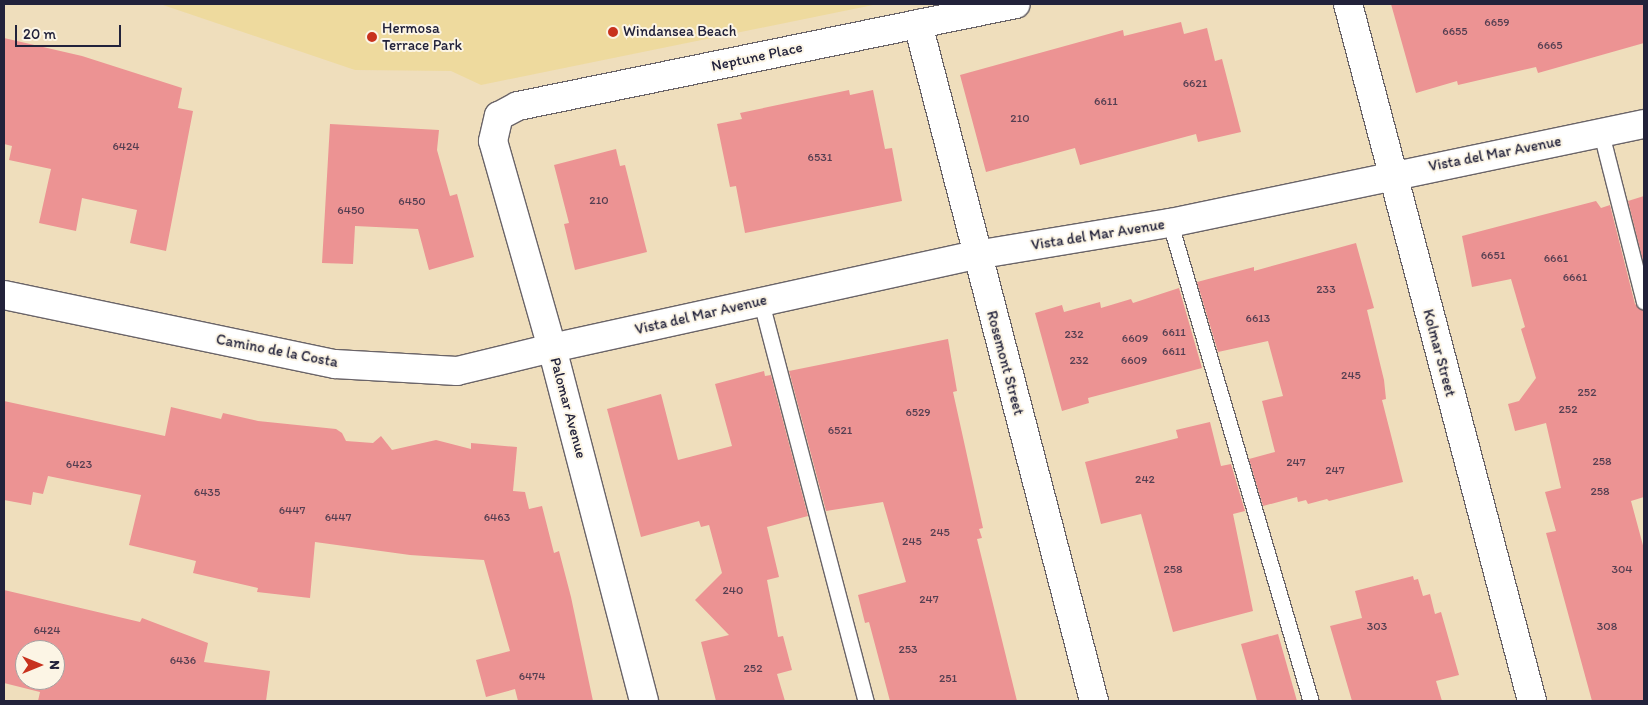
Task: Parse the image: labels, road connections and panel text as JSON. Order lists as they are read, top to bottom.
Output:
{
  "streets": {
    "street": [
      "Neptune Place",
      "Vista del Mar Avenue",
      "Camino de la Costa",
      "Kolmar Street",
      "Rosemont Street",
      "Palomar Avenue"
    ]
  },
  "crossings": [
    ["Neptune Place", "Rosemont Street"],
    ["Neptune Place", "Palomar Avenue"],
    ["Vista del Mar Avenue", "Camino de la Costa"],
    ["Vista del Mar Avenue", "Kolmar Street"],
    ["Vista del Mar Avenue", "Rosemont Street"],
    ["Vista del Mar Avenue", "Palomar Avenue"],
    ["Camino de la Costa", "Palomar Avenue"]
  ],
  "places": ["Windansea Beach", "Hermosa Terrace Park"],
  "house_numbers": [
    "6659",
    "6655",
    "6665",
    "6621",
    "6611",
    "210",
    "6424",
    "6531",
    "210",
    "6450",
    "6450",
    "6651",
    "6661",
    "6661",
    "233",
    "6613",
    "6611",
    "232",
    "6609",
    "6611",
    "232",
    "6609",
    "245",
    "252",
    "252",
    "6529",
    "6521",
    "258",
    "247",
    "6423",
    "247",
    "242",
    "258",
    "6435",
    "6447",
    "6447",
    "6463",
    "245",
    "245",
    "258",
    "304",
    "240",
    "247",
    "303",
    "308",
    "6424",
    "253",
    "6436",
    "252",
    "6474",
    "251"
  ],
  "scale_bar": "20 m",
  "north": "right"
}
